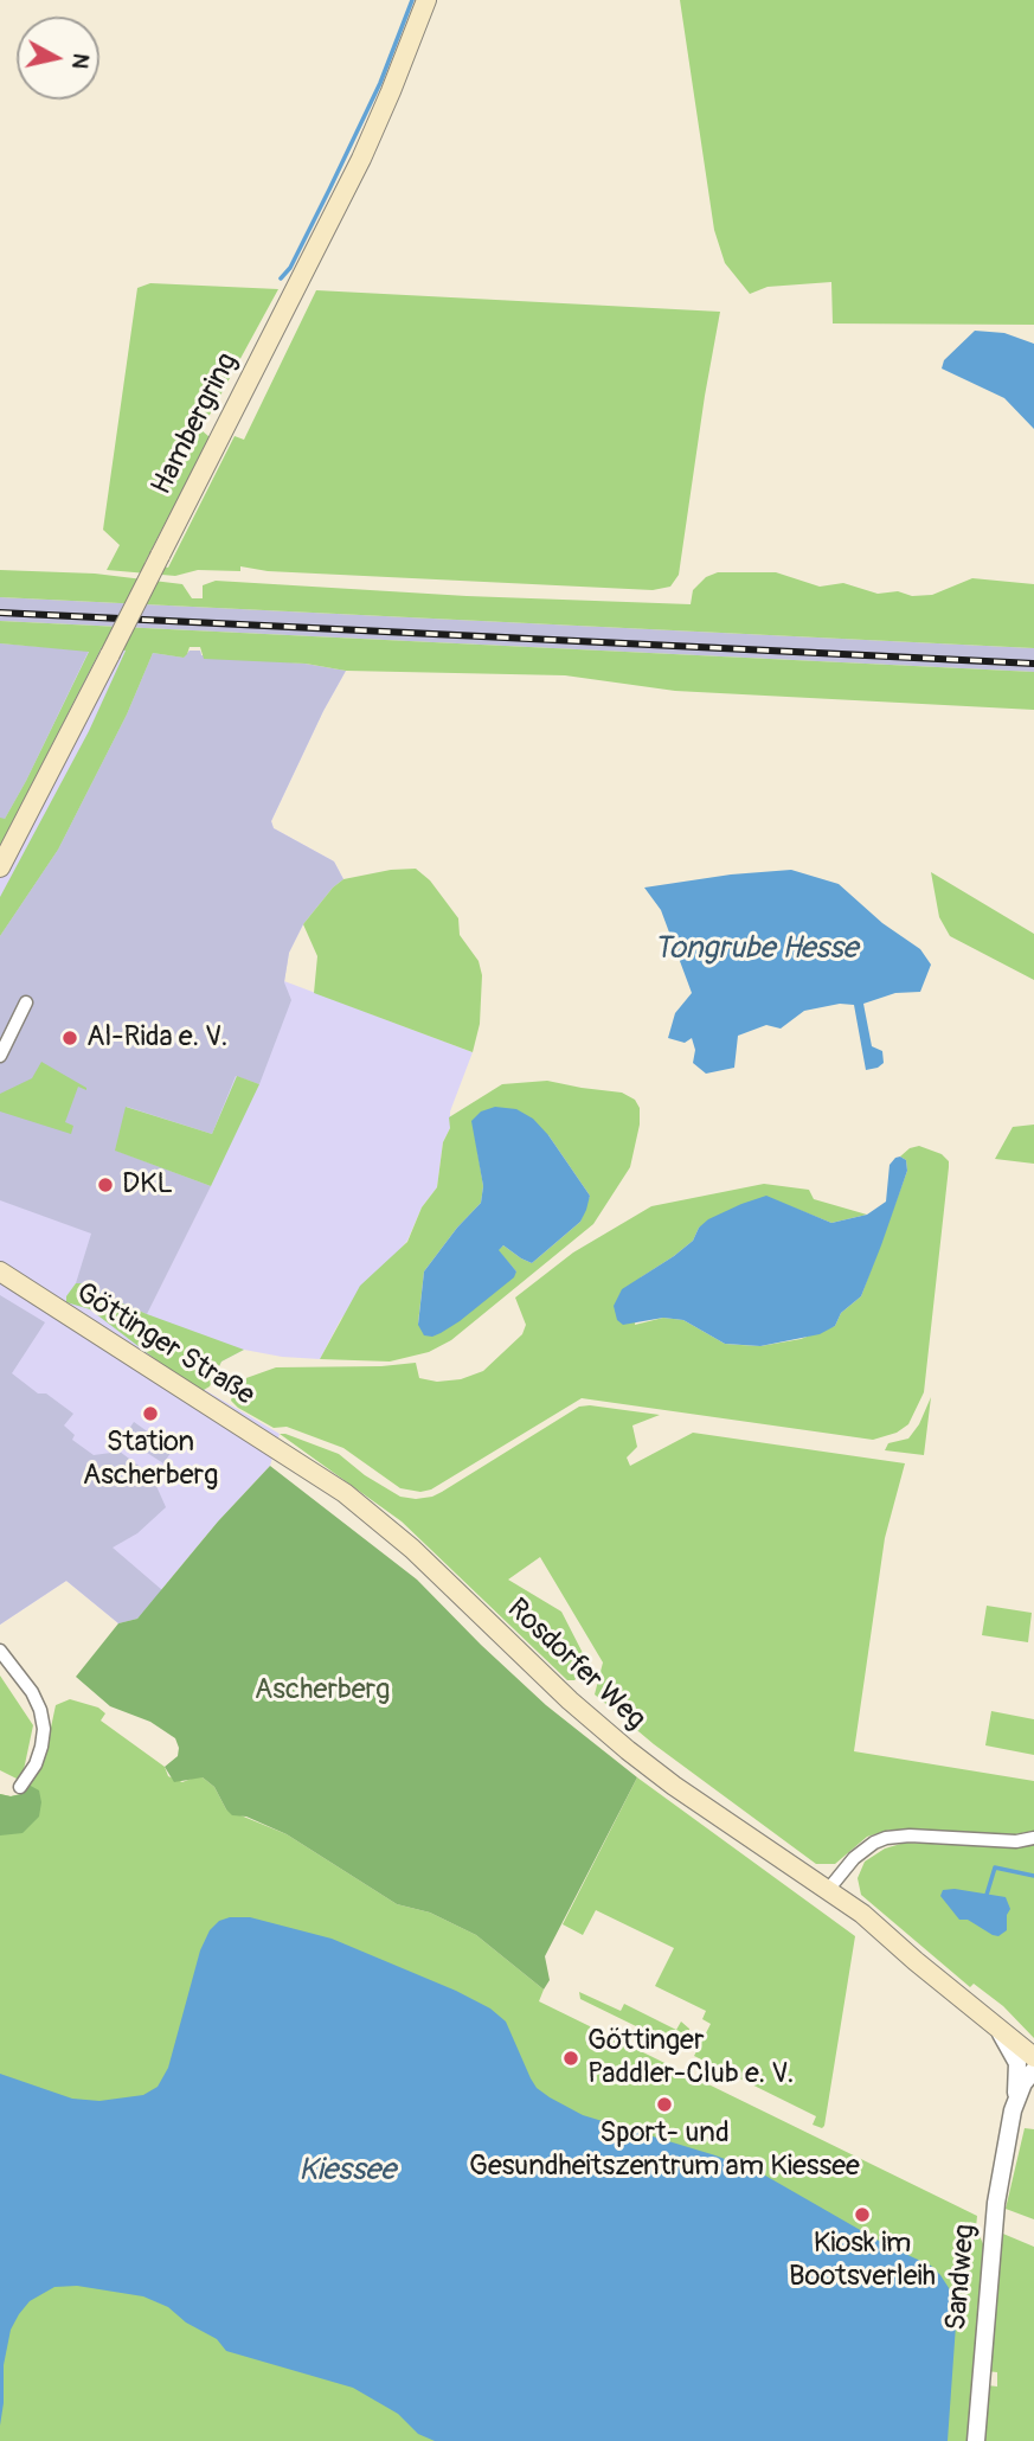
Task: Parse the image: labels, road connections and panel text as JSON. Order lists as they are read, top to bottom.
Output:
{
  "streets": {
    "main road": ["Hambergring", "Göttinger Straße", "Rosdorfer Weg"],
    "street": ["Sandweg"]
  },
  "crossings": [
    ["Göttinger Straße", "Rosdorfer Weg"]
  ],
  "water": ["Tongrube Hesse", "Kiessee"],
  "parks": ["Ascherberg"],
  "places": [
    "Al-Rida e. V.",
    "DKL",
    "Station Ascherberg",
    "Göttinger Paddler-Club e. V.",
    "Sport- und Gesundheitszentrum am Kiessee",
    "Kiosk im Bootsverleih"
  ],
  "north": "right"
}
